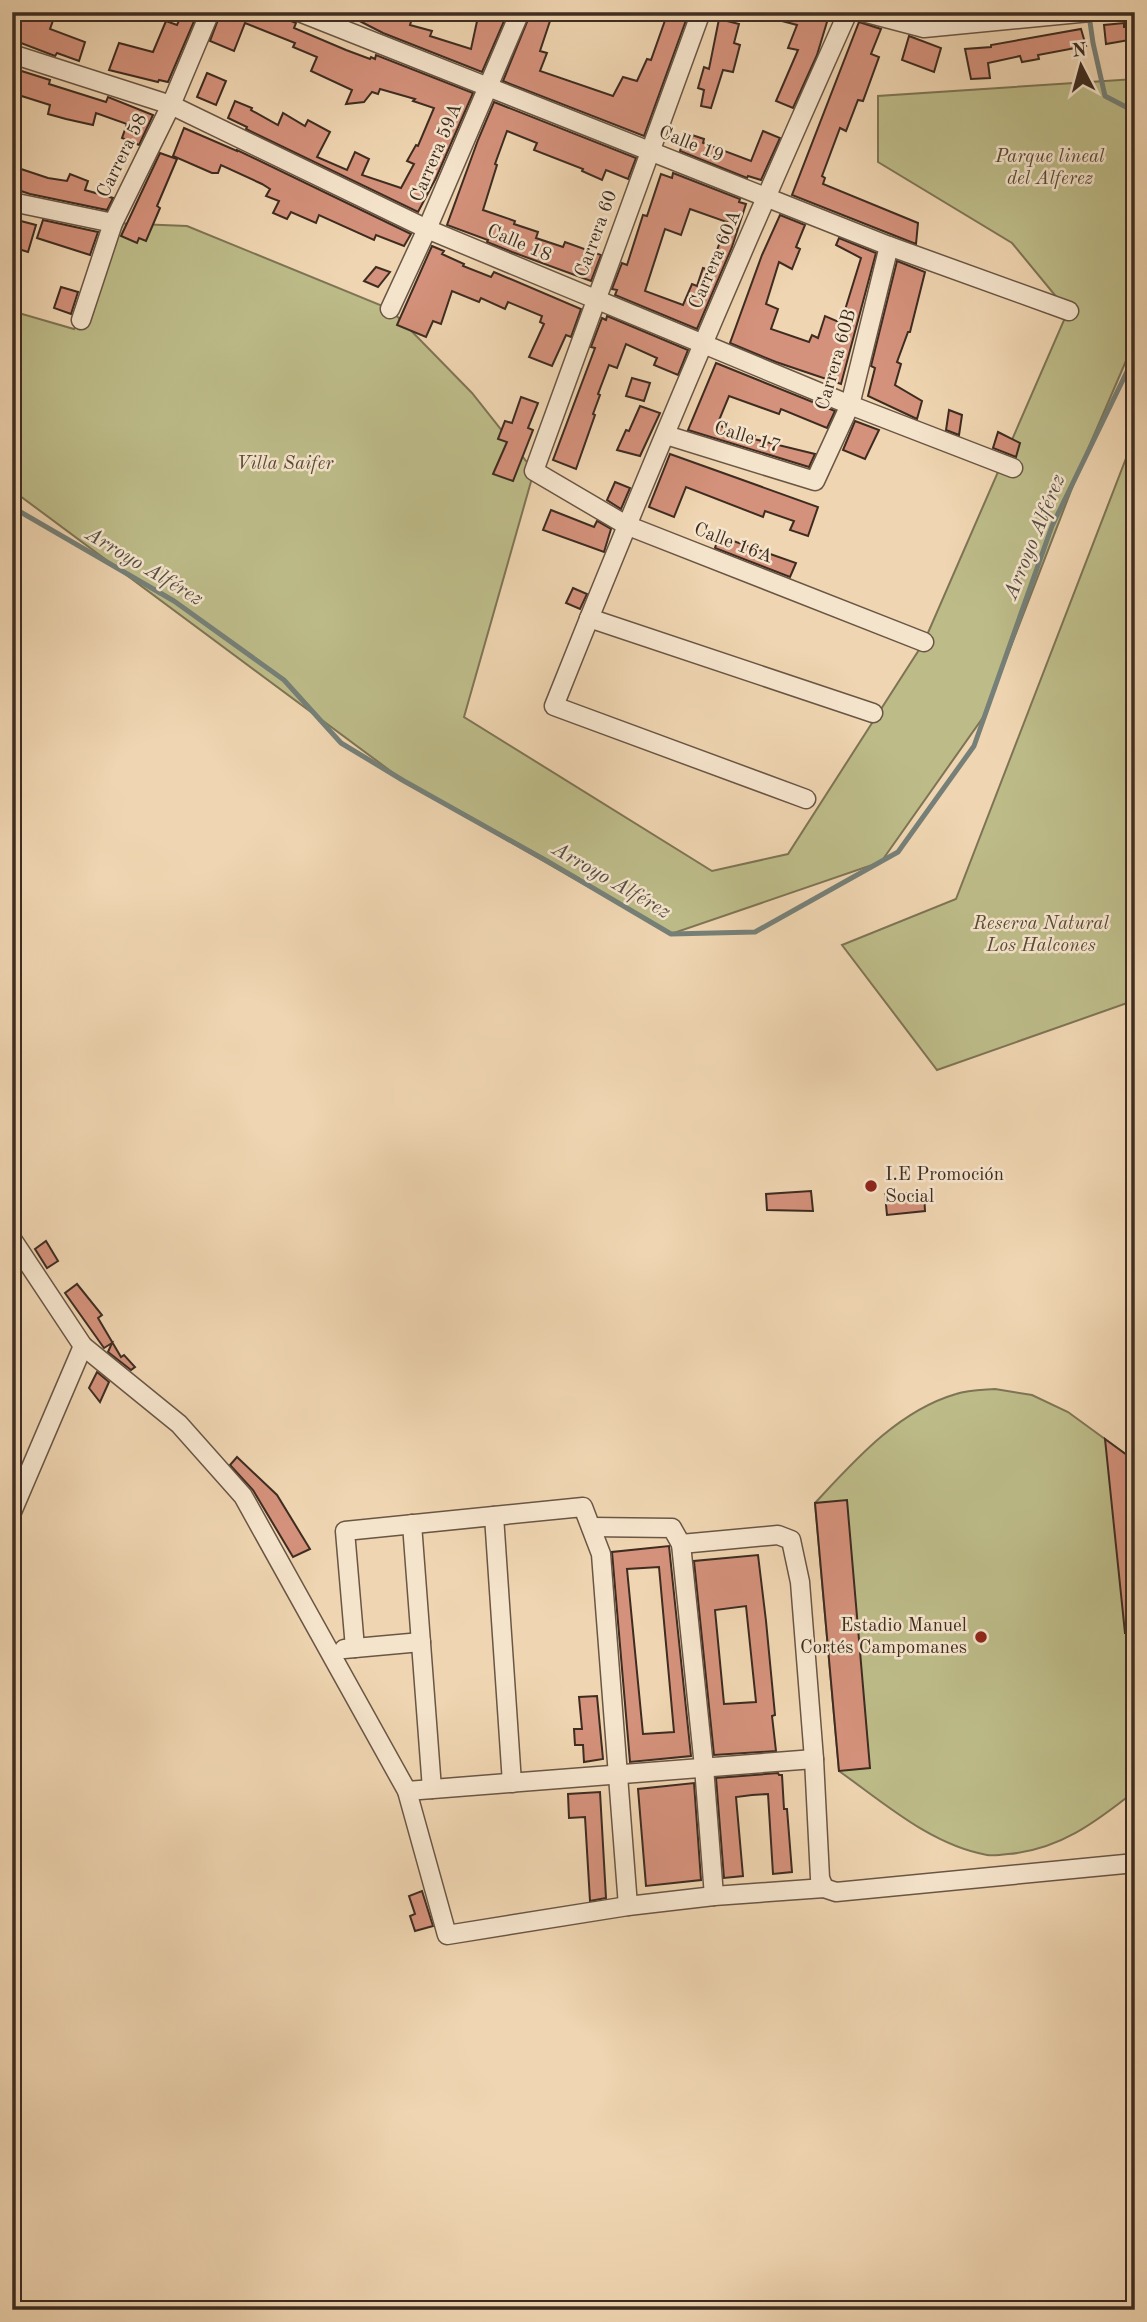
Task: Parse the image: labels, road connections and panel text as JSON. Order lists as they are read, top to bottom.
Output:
{
  "streets": {
    "street": [
      "Calle 19",
      "Carrera 59A",
      "Carrera 58",
      "Carrera 60",
      "Calle 18",
      "Carrera 60A",
      "Carrera 60B",
      "Calle 17",
      "Calle 16A"
    ]
  },
  "crossings": [
    ["Calle 19", "Carrera 59A"],
    ["Calle 19", "Carrera 60"],
    ["Calle 19", "Carrera 60A"],
    ["Calle 19", "Carrera 60B"],
    ["Carrera 59A", "Calle 18"],
    ["Carrera 58", "Calle 18"],
    ["Carrera 60", "Calle 18"],
    ["Carrera 60", "Calle 16A"],
    ["Calle 18", "Carrera 60A"],
    ["Calle 18", "Carrera 60B"],
    ["Carrera 60A", "Calle 17"],
    ["Carrera 60A", "Calle 16A"],
    ["Carrera 60B", "Calle 17"]
  ],
  "water": ["Arroyo Alférez"],
  "parks": ["Parque lineal del Alferez", "Villa Saifer", "Reserva Natural Los Halcones"],
  "places": ["I.E Promoción Social", "Estadio Manuel Cortés Campomanes"],
  "north": "top"
}
